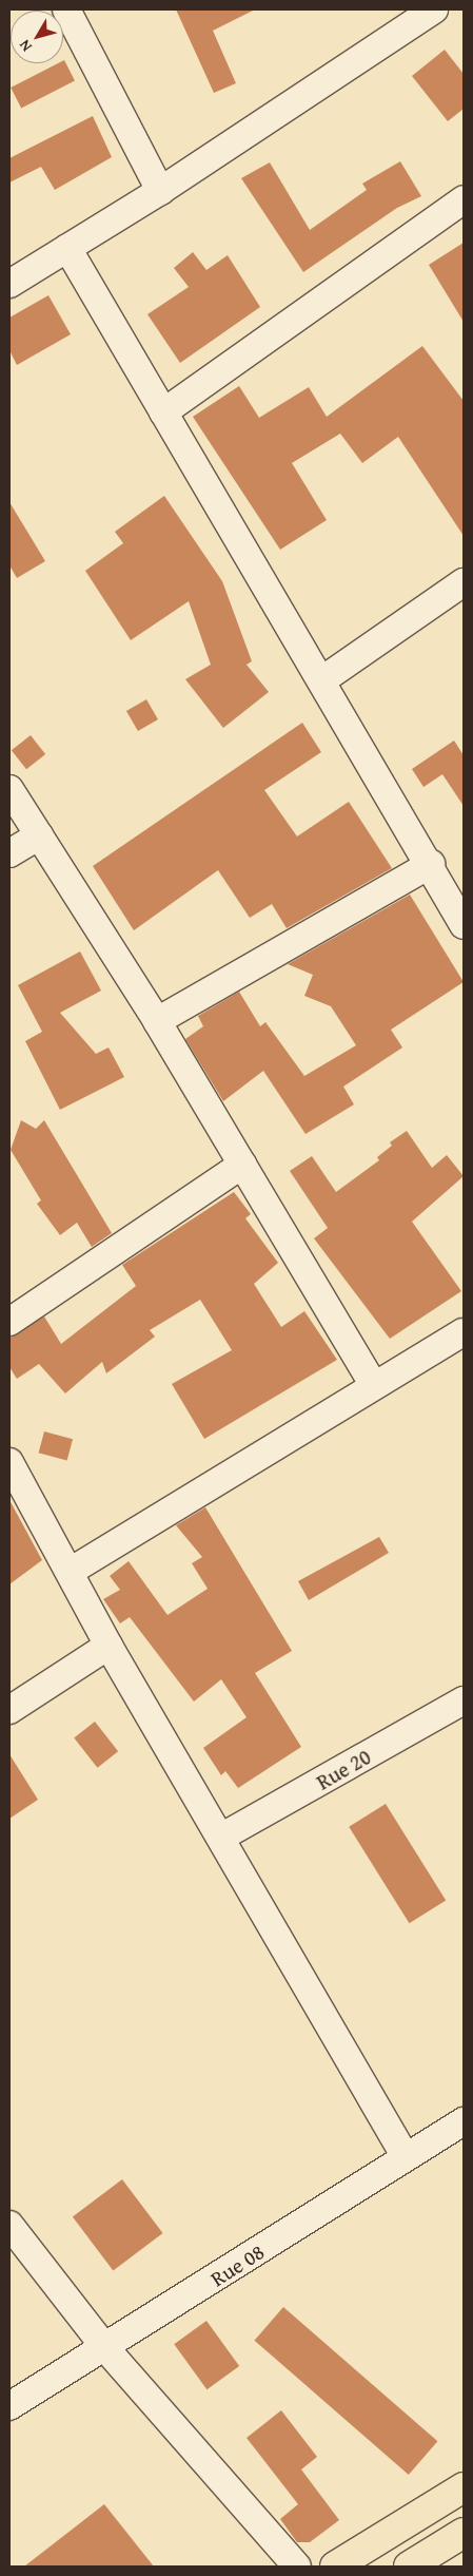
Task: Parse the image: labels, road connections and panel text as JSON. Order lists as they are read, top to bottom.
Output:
{
  "streets": {
    "street": ["Rue 20", "Rue 08"]
  },
  "north": "bottom left"
}
